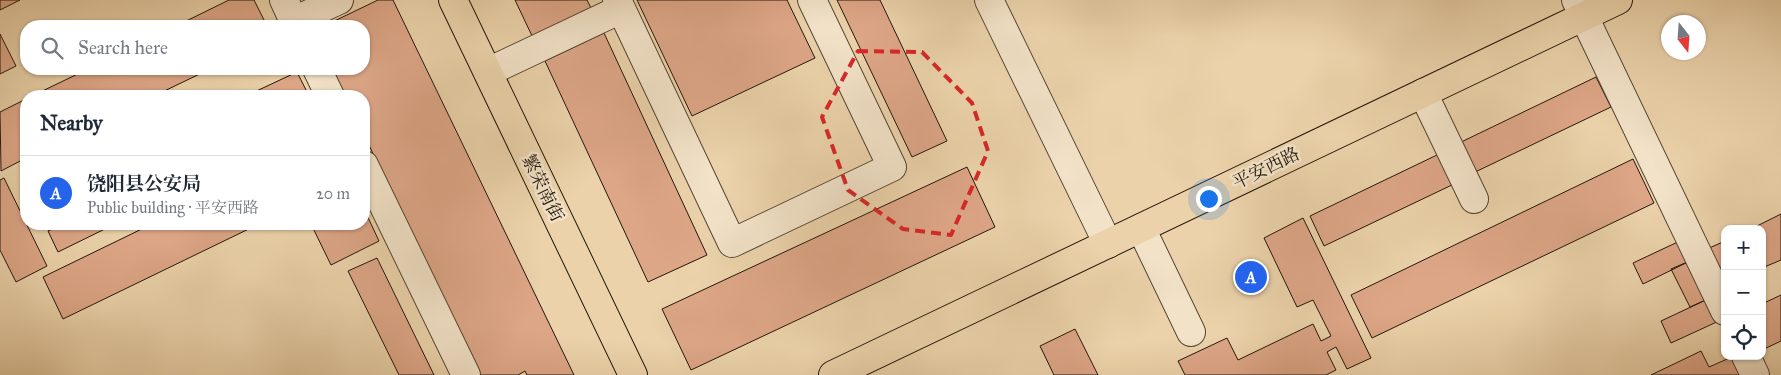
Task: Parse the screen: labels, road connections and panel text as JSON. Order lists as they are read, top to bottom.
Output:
{
  "streets": {
    "main road": ["平安西路", "繁荣南街"]
  },
  "north": "bottom",
  "page": {
    "search": "Search here",
    "heading": "Nearby",
    "list": [
      {
        "mark": "A",
        "name": "饶阳县公安局",
        "note": "Public building · 平安西路",
        "value": "20 m"
      }
    ],
    "map_buttons": ["+", "−"],
    "pins": "A"
  }
}
